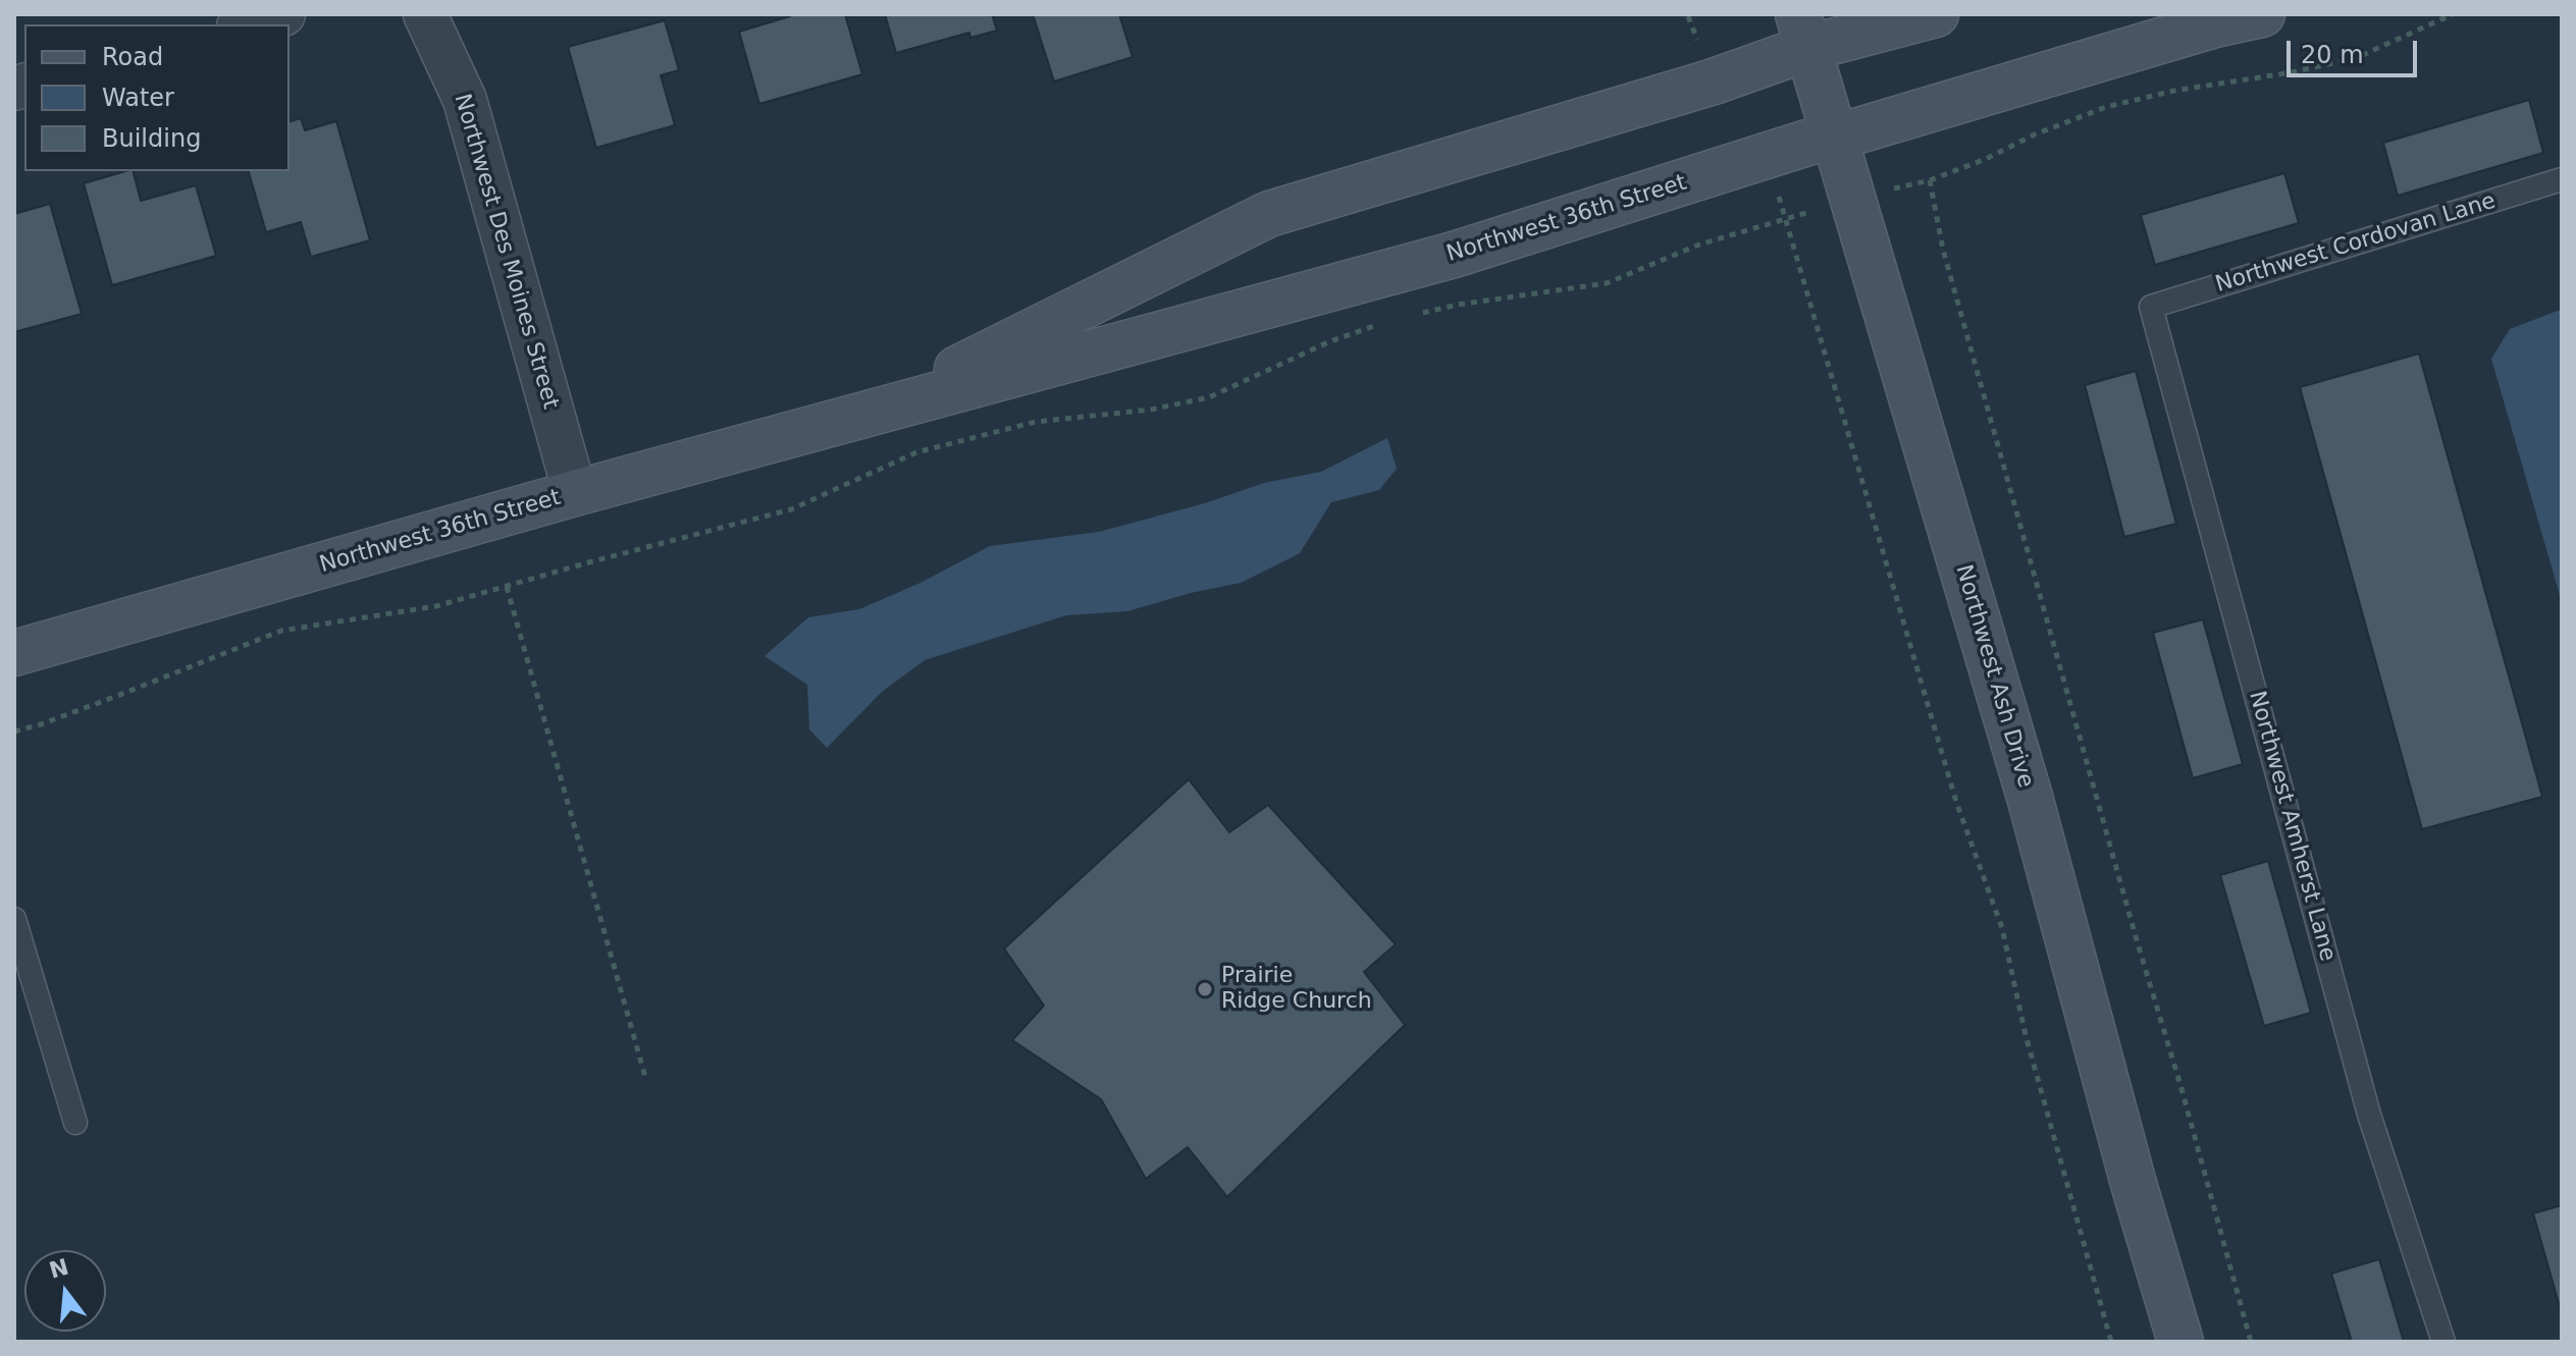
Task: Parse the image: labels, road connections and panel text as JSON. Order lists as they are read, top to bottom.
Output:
{
  "streets": {
    "main road": ["Northwest 36th Street", "Northwest Ash Drive"],
    "street": ["Northwest Des Moines Street"],
    "lane": ["Northwest Cordovan Lane", "Northwest Amherst Lane"]
  },
  "crossings": [
    ["Northwest 36th Street", "Northwest Des Moines Street"],
    ["Northwest 36th Street", "Northwest Ash Drive"],
    ["Northwest Cordovan Lane", "Northwest Amherst Lane"]
  ],
  "places": ["Prairie Ridge Church"],
  "legend": ["Road", "Water", "Building"],
  "scale_bar": "20 m",
  "north": "top"
}
